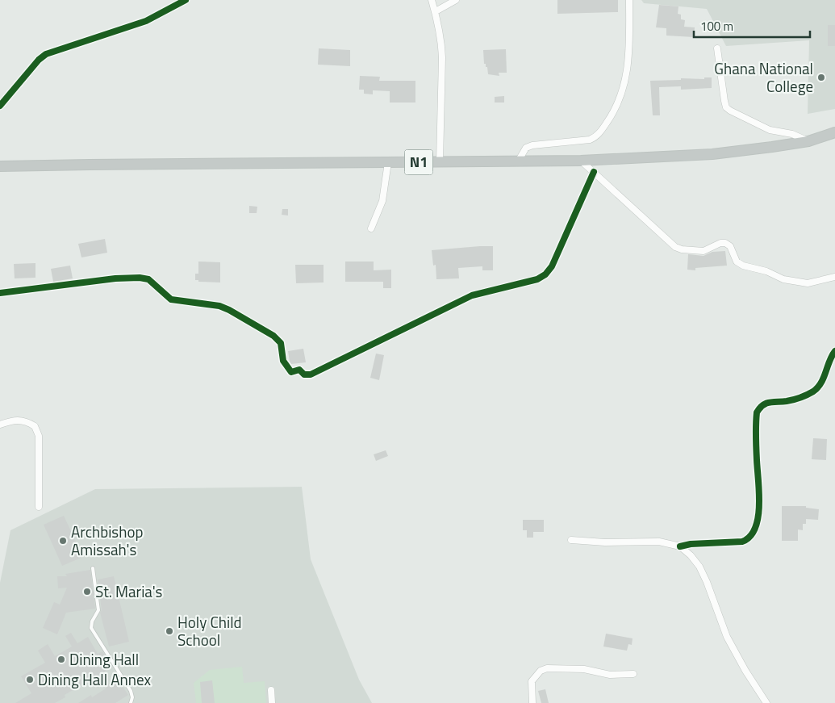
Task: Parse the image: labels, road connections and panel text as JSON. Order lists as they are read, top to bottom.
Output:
{
  "streets": {
    "highway": ["N1"]
  },
  "places": [
    "Ghana National College",
    "Archbishop Amissah's",
    "St. Maria's",
    "Holy Child School",
    "Dining Hall",
    "Dining Hall Annex"
  ],
  "scale_bar": "100 m"
}
